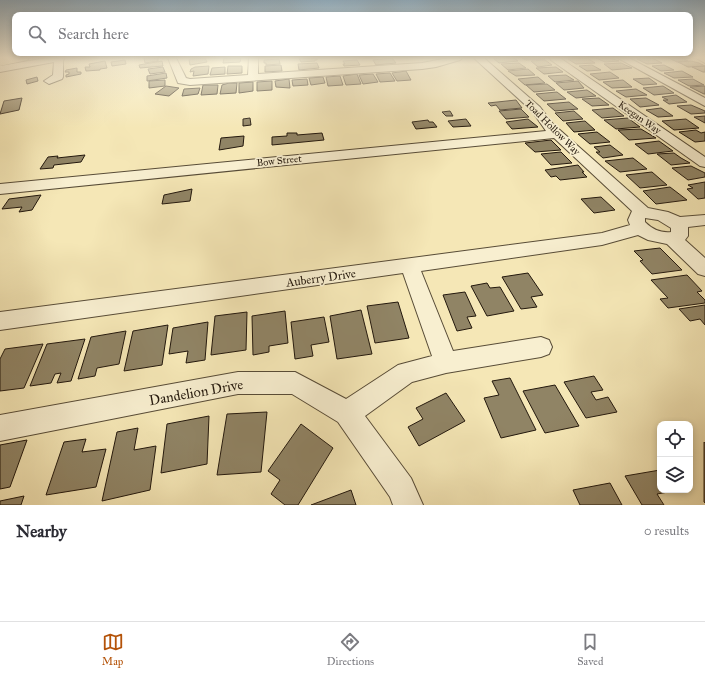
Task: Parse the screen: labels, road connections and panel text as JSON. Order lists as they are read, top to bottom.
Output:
{
  "streets": {
    "street": [
      "Keegan Way",
      "Toad Hollow Way",
      "Bow Street",
      "Auberry Drive",
      "Dandelion Drive"
    ]
  },
  "crossings": [
    ["Toad Hollow Way", "Bow Street"],
    ["Toad Hollow Way", "Auberry Drive"]
  ],
  "page": {
    "search": "Search here",
    "heading": ["Nearby", "0 results"],
    "nav": ["Map", "Directions", "Saved"]
  }
}
